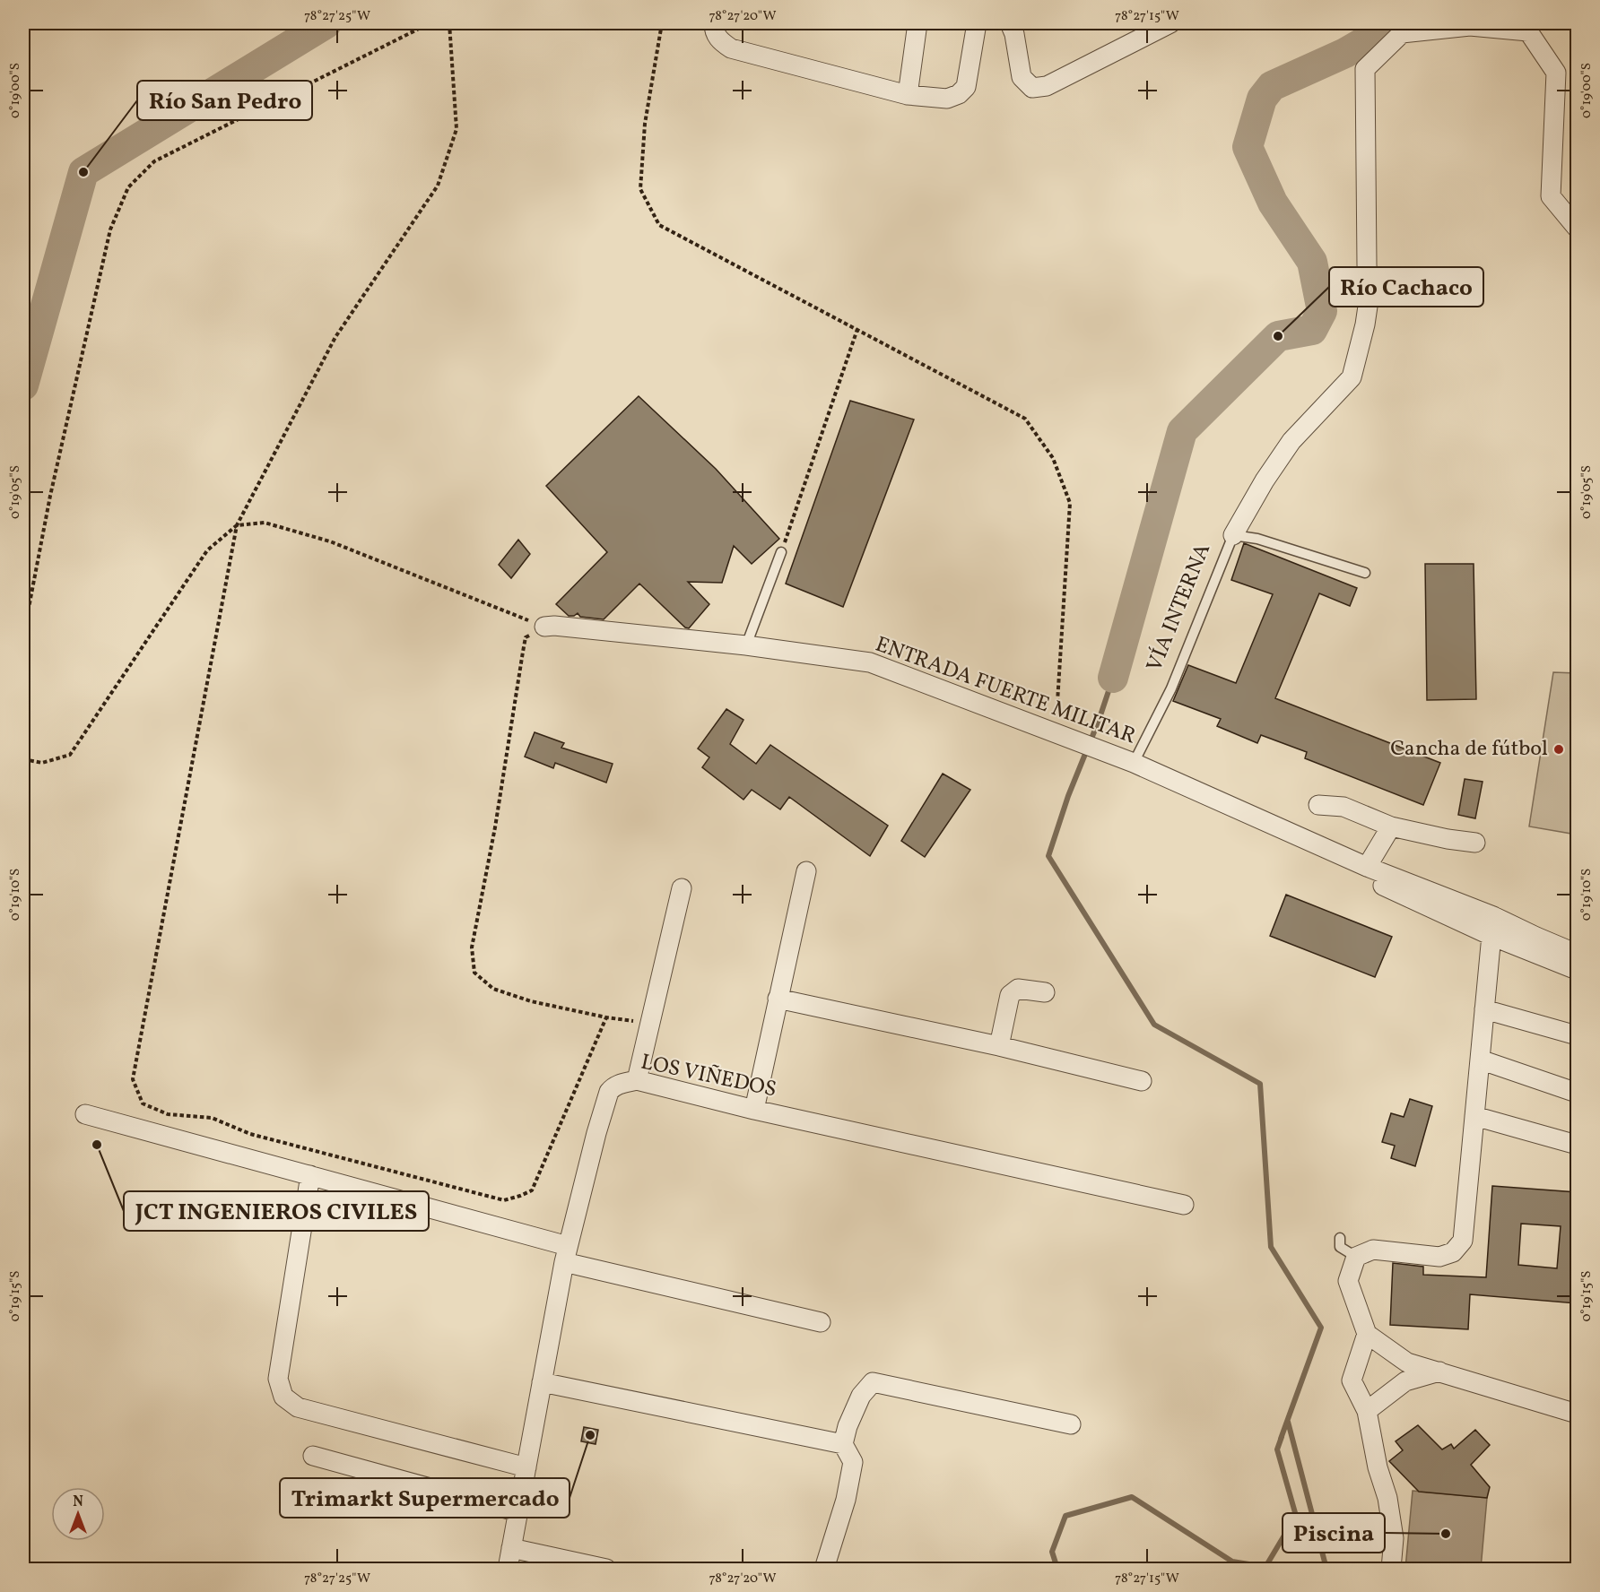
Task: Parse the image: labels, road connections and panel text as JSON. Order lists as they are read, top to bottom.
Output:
{
  "streets": {
    "street": ["ENTRADA FUERTE MILITAR", "LOS VIÑEDOS"],
    "lane": ["VÍA INTERNA"]
  },
  "crossings": [
    ["VÍA INTERNA", "ENTRADA FUERTE MILITAR"]
  ],
  "places": [
    "Río San Pedro",
    "Río Cachaco",
    "Cancha de fútbol",
    "JCT INGENIEROS CIVILES",
    "Trimarkt Supermercado",
    "Piscina"
  ],
  "north": "top",
  "coordinates": [
    "78°27'25\"W",
    "78°27'20\"W",
    "78°27'15\"W",
    "0°19'00\"S",
    "0°19'05\"S",
    "0°19'10\"S",
    "0°19'15\"S"
  ]
}
